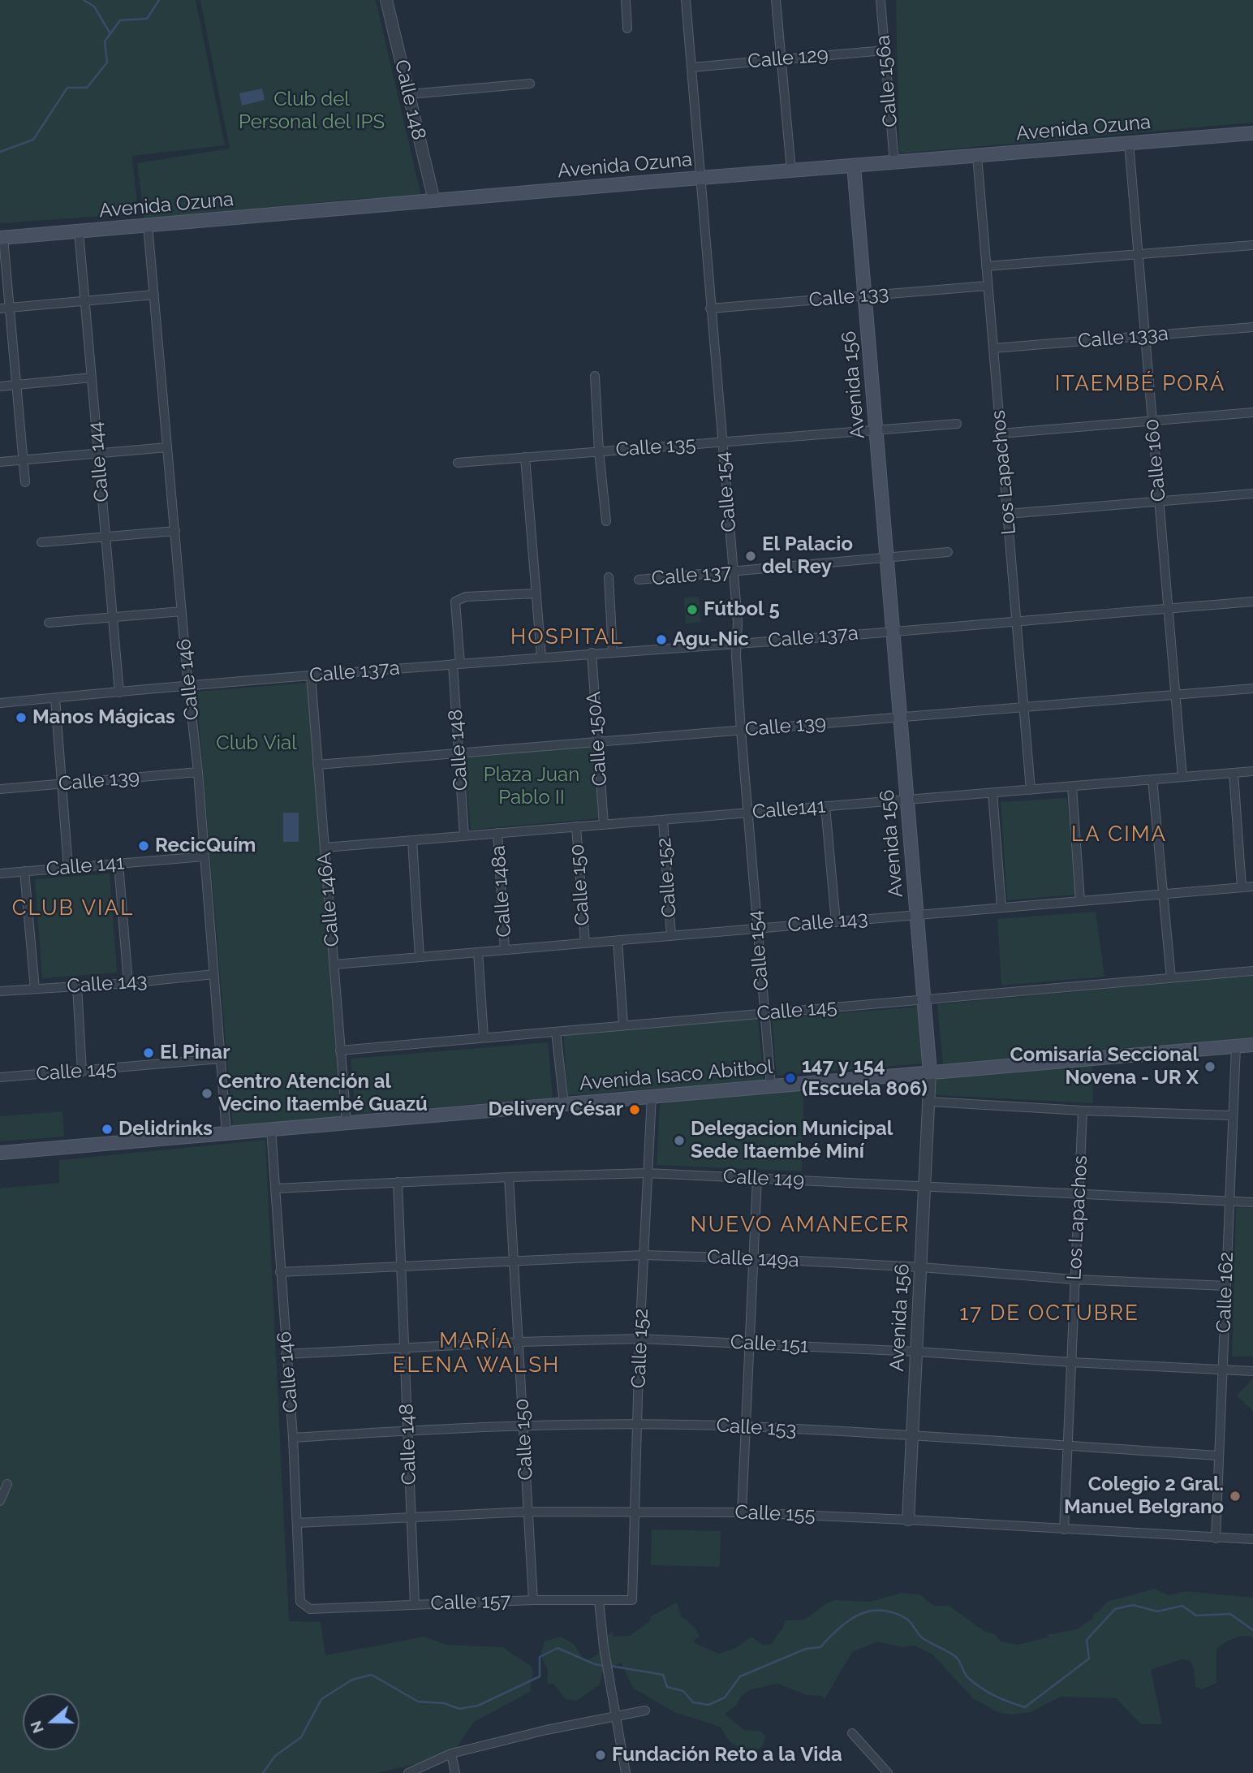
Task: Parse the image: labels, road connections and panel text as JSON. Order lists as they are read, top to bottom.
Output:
{
  "streets": {
    "main road": ["Avenida Ozuna", "Avenida 156", "Avenida Isaco Abitbol"],
    "street": [
      "Calle 129",
      "Calle 156a",
      "Calle 148",
      "Calle 133",
      "Calle 133a",
      "Calle 135",
      "Calle 160",
      "Calle 144",
      "Los Lapachos",
      "Calle 154",
      "Calle 137",
      "Calle 137a",
      "Calle 146",
      "Calle 139",
      "Calle 150A",
      "Calle141",
      "Calle 141",
      "Calle 152",
      "Calle 150",
      "Calle 148a",
      "Calle 146A",
      "Calle 143",
      "Calle 145",
      "Calle 149",
      "Calle 149a",
      "Calle 162",
      "Calle 151",
      "Calle 153",
      "Calle 155",
      "Calle 157"
    ]
  },
  "crossings": [
    ["Calle 129", "Calle 156a"],
    ["Calle 129", "Calle 154"],
    ["Calle 156a", "Avenida Ozuna"],
    ["Calle 148", "Avenida Ozuna"],
    ["Calle 148", "Calle 137a"],
    ["Calle 148", "Calle 139"],
    ["Calle 148", "Calle141"],
    ["Calle 148", "Calle 149"],
    ["Calle 148", "Calle 149a"],
    ["Calle 148", "Calle 151"],
    ["Calle 148", "Calle 153"],
    ["Calle 148", "Calle 155"],
    ["Calle 148", "Calle 157"],
    ["Avenida Ozuna", "Avenida 156"],
    ["Avenida Ozuna", "Calle 160"],
    ["Avenida Ozuna", "Calle 144"],
    ["Avenida Ozuna", "Los Lapachos"],
    ["Avenida Ozuna", "Calle 154"],
    ["Avenida Ozuna", "Calle 146"],
    ["Calle 133", "Avenida 156"],
    ["Calle 133", "Los Lapachos"],
    ["Calle 133", "Calle 154"],
    ["Calle 133a", "Calle 160"],
    ["Calle 133a", "Los Lapachos"],
    ["Avenida 156", "Calle 135"],
    ["Avenida 156", "Calle 137"],
    ["Avenida 156", "Calle 137a"],
    ["Avenida 156", "Calle 139"],
    ["Avenida 156", "Calle141"],
    ["Avenida 156", "Calle 143"],
    ["Avenida 156", "Calle 145"],
    ["Avenida 156", "Avenida Isaco Abitbol"],
    ["Avenida 156", "Calle 149"],
    ["Avenida 156", "Calle 149a"],
    ["Avenida 156", "Calle 151"],
    ["Avenida 156", "Calle 153"],
    ["Avenida 156", "Calle 155"],
    ["Calle 135", "Calle 154"],
    ["Calle 160", "Calle 137a"],
    ["Calle 160", "Calle 139"],
    ["Calle 160", "Calle141"],
    ["Calle 144", "Calle 137a"],
    ["Los Lapachos", "Calle 137a"],
    ["Los Lapachos", "Calle 139"],
    ["Los Lapachos", "Calle141"],
    ["Los Lapachos", "Calle 149"],
    ["Los Lapachos", "Calle 149a"],
    ["Los Lapachos", "Calle 151"],
    ["Los Lapachos", "Calle 153"],
    ["Los Lapachos", "Calle 155"],
    ["Calle 154", "Calle 137"],
    ["Calle 154", "Calle 137a"],
    ["Calle 154", "Calle 139"],
    ["Calle 154", "Calle141"],
    ["Calle 154", "Calle 143"],
    ["Calle 154", "Calle 145"],
    ["Calle 154", "Avenida Isaco Abitbol"],
    ["Calle 137a", "Calle 146"],
    ["Calle 137a", "Calle 150A"],
    ["Calle 137a", "Calle 146A"],
    ["Calle 146", "Calle 139"],
    ["Calle 146", "Calle 141"],
    ["Calle 146", "Calle 143"],
    ["Calle 146", "Calle 145"],
    ["Calle 146", "Avenida Isaco Abitbol"],
    ["Calle 146", "Calle 149"],
    ["Calle 146", "Calle 149a"],
    ["Calle 146", "Calle 151"],
    ["Calle 146", "Calle 153"],
    ["Calle 146", "Calle 155"],
    ["Calle 146", "Calle 157"],
    ["Calle 139", "Calle 150A"],
    ["Calle 139", "Calle 146A"],
    ["Calle 150A", "Calle141"],
    ["Calle141", "Calle 152"],
    ["Calle141", "Calle 150"],
    ["Calle141", "Calle 148a"],
    ["Calle141", "Calle 146A"],
    ["Calle 152", "Calle 143"],
    ["Calle 152", "Avenida Isaco Abitbol"],
    ["Calle 152", "Calle 149"],
    ["Calle 152", "Calle 149a"],
    ["Calle 152", "Calle 151"],
    ["Calle 152", "Calle 153"],
    ["Calle 152", "Calle 155"],
    ["Calle 152", "Calle 157"],
    ["Calle 150", "Calle 143"],
    ["Calle 150", "Calle 149"],
    ["Calle 150", "Calle 149a"],
    ["Calle 150", "Calle 151"],
    ["Calle 150", "Calle 153"],
    ["Calle 150", "Calle 155"],
    ["Calle 150", "Calle 157"],
    ["Calle 148a", "Calle 143"],
    ["Calle 148a", "Calle 145"],
    ["Calle 146A", "Calle 143"],
    ["Calle 146A", "Calle 145"],
    ["Calle 146A", "Avenida Isaco Abitbol"],
    ["Avenida Isaco Abitbol", "Calle 162"],
    ["Calle 149", "Calle 162"],
    ["Calle 149a", "Calle 162"],
    ["Calle 162", "Calle 151"],
    ["Calle 162", "Calle 153"],
    ["Calle 162", "Calle 155"]
  ],
  "districts": [
    "ITAEMBÉ PORÁ",
    "HOSPITAL",
    "LA CIMA",
    "CLUB VIAL",
    "NUEVO AMANECER",
    "17 DE OCTUBRE",
    "MARÍA ELENA WALSH"
  ],
  "parks": ["Club del Personal del IPS", "Club Vial", "Plaza Juan Pablo II"],
  "places": [
    "El Palacio del Rey",
    "Fútbol 5",
    "Agu-Nic",
    "Manos Mágicas",
    "RecicQuím",
    "El Pinar",
    "Comisaría Seccional Novena - UR X",
    "147 y 154 (Escuela 806)",
    "Centro Atención al Vecino Itaembé Guazú",
    "Delivery César",
    "Delidrinks",
    "Delegacion Municipal Sede Itaembé Miní",
    "Colegio 2 Gral. Manuel Belgrano",
    "Fundación Reto a la Vida"
  ],
  "north": "left"
}
